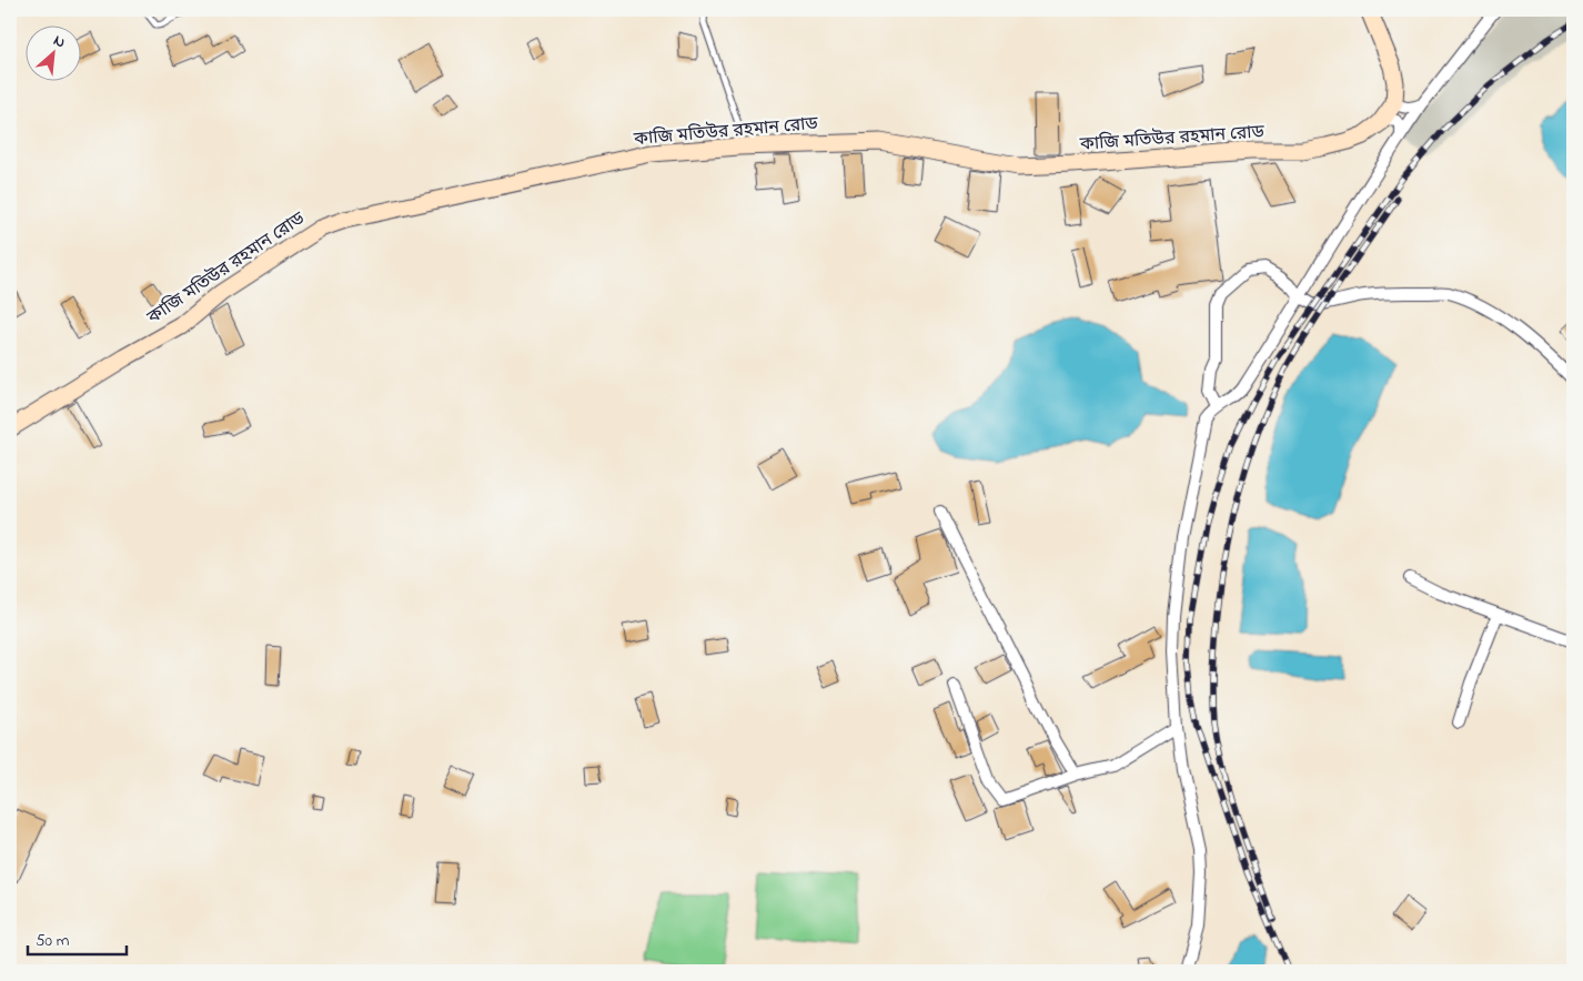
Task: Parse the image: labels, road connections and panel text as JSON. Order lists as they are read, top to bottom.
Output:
{
  "streets": {
    "main road": ["কাজি মতিউর রহমান রোড"]
  },
  "scale_bar": "50 m",
  "north": "top right"
}
